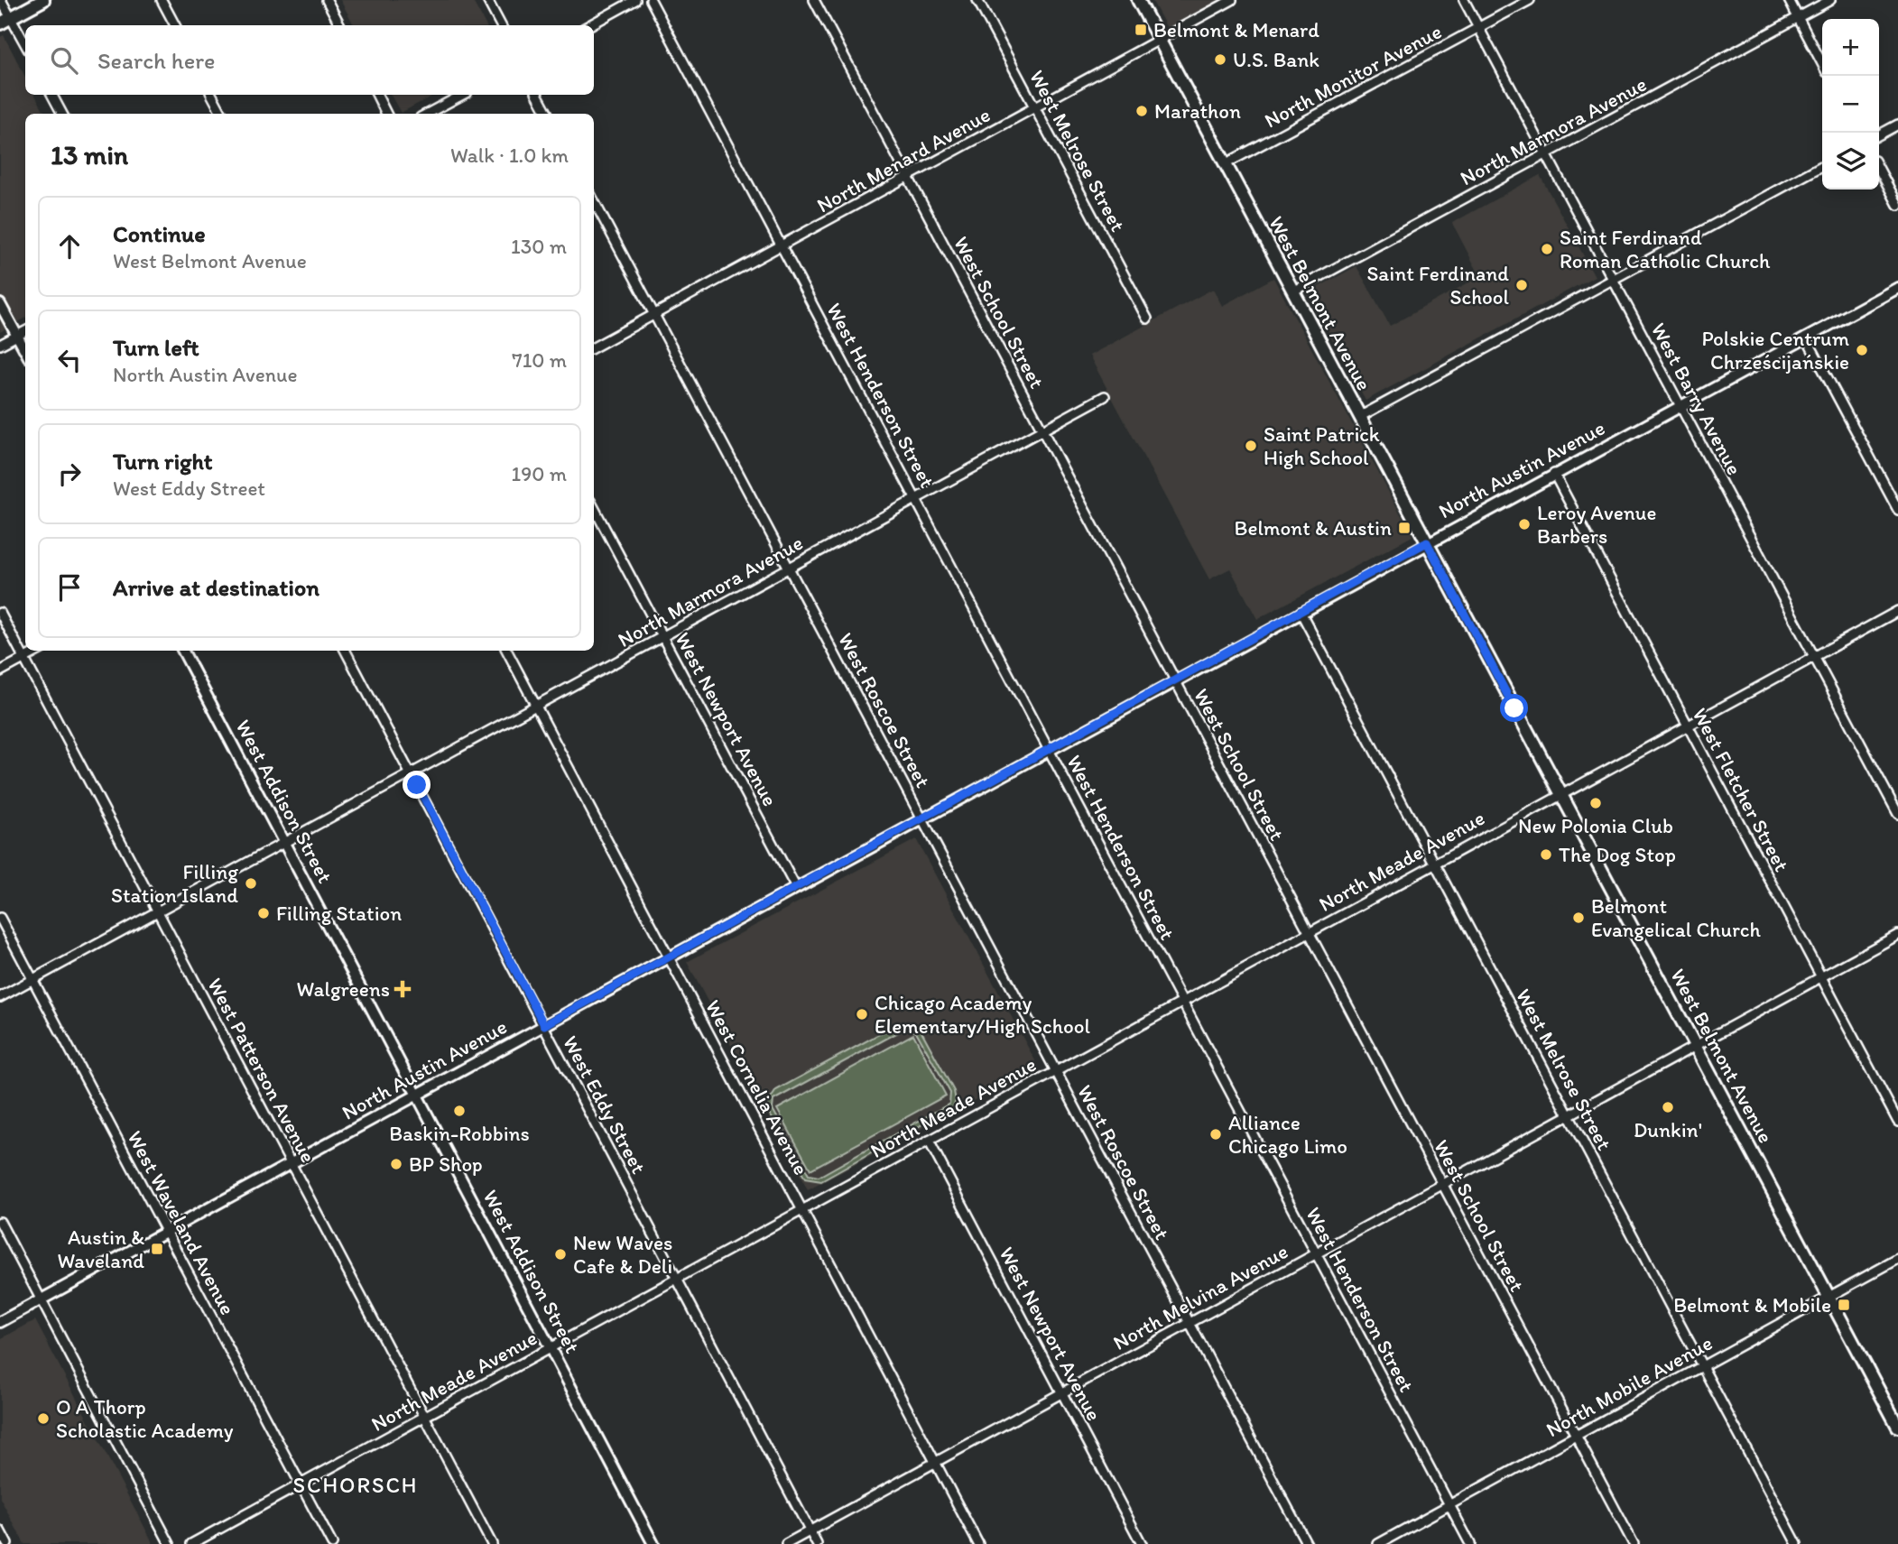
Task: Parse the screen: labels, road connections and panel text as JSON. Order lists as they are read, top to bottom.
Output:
{
  "streets": {
    "main road": ["West Belmont Avenue"],
    "street": [
      "North Monitor Avenue",
      "North Marmora Avenue",
      "West Melrose Street",
      "North Menard Avenue",
      "West School Street",
      "West Henderson Street",
      "West Barry Avenue",
      "North Austin Avenue",
      "West Roscoe Street",
      "West Newport Avenue",
      "West Fletcher Street",
      "West Addison Street",
      "North Meade Avenue",
      "West Patterson Avenue",
      "West Cornelia Avenue",
      "West Eddy Street",
      "West Waveland Avenue",
      "North Melvina Avenue",
      "North Mobile Avenue"
    ]
  },
  "crossings": [
    ["North Monitor Avenue", "West Belmont Avenue"],
    ["North Monitor Avenue", "West Barry Avenue"],
    ["North Marmora Avenue", "West Belmont Avenue"],
    ["North Marmora Avenue", "West School Street"],
    ["North Marmora Avenue", "West Henderson Street"],
    ["North Marmora Avenue", "West Barry Avenue"],
    ["North Marmora Avenue", "West Roscoe Street"],
    ["North Marmora Avenue", "West Newport Avenue"],
    ["North Marmora Avenue", "West Addison Street"],
    ["North Marmora Avenue", "West Patterson Avenue"],
    ["North Marmora Avenue", "West Cornelia Avenue"],
    ["North Marmora Avenue", "West Eddy Street"],
    ["North Marmora Avenue", "West Waveland Avenue"],
    ["West Melrose Street", "North Menard Avenue"],
    ["West Melrose Street", "North Austin Avenue"],
    ["West Melrose Street", "North Meade Avenue"],
    ["West Melrose Street", "North Melvina Avenue"],
    ["West Melrose Street", "North Mobile Avenue"],
    ["North Menard Avenue", "West Belmont Avenue"],
    ["North Menard Avenue", "West School Street"],
    ["North Menard Avenue", "West Henderson Street"],
    ["North Menard Avenue", "West Roscoe Street"],
    ["West Belmont Avenue", "North Austin Avenue"],
    ["West Belmont Avenue", "North Meade Avenue"],
    ["West Belmont Avenue", "North Melvina Avenue"],
    ["West Belmont Avenue", "North Mobile Avenue"],
    ["West School Street", "North Austin Avenue"],
    ["West School Street", "North Meade Avenue"],
    ["West School Street", "North Melvina Avenue"],
    ["West School Street", "North Mobile Avenue"],
    ["West Henderson Street", "North Austin Avenue"],
    ["West Henderson Street", "North Meade Avenue"],
    ["West Henderson Street", "North Melvina Avenue"],
    ["West Henderson Street", "North Mobile Avenue"],
    ["West Barry Avenue", "North Austin Avenue"],
    ["West Barry Avenue", "North Meade Avenue"],
    ["North Austin Avenue", "West Roscoe Street"],
    ["North Austin Avenue", "West Newport Avenue"],
    ["North Austin Avenue", "West Fletcher Street"],
    ["North Austin Avenue", "West Addison Street"],
    ["North Austin Avenue", "West Patterson Avenue"],
    ["North Austin Avenue", "West Cornelia Avenue"],
    ["North Austin Avenue", "West Eddy Street"],
    ["North Austin Avenue", "West Waveland Avenue"],
    ["West Roscoe Street", "North Meade Avenue"],
    ["West Roscoe Street", "North Melvina Avenue"],
    ["West Newport Avenue", "North Meade Avenue"],
    ["West Newport Avenue", "North Melvina Avenue"],
    ["West Fletcher Street", "North Meade Avenue"],
    ["West Fletcher Street", "North Melvina Avenue"],
    ["West Addison Street", "North Meade Avenue"],
    ["North Meade Avenue", "West Patterson Avenue"],
    ["North Meade Avenue", "West Cornelia Avenue"],
    ["North Meade Avenue", "West Eddy Street"],
    ["North Meade Avenue", "West Waveland Avenue"],
    ["West Cornelia Avenue", "North Melvina Avenue"],
    ["West Eddy Street", "North Melvina Avenue"]
  ],
  "districts": ["SCHORSCH"],
  "places": {
    "transit": [
      "Belmont & Menard",
      "Belmont & Austin",
      "Austin & Waveland",
      "Belmont & Mobile"
    ],
    "other": [
      "U.S. Bank",
      "Marathon",
      "Saint Ferdinand Roman Catholic Church",
      "Saint Ferdinand School",
      "Polskie Centrum Chrześcijańskie",
      "Saint Patrick High School",
      "Leroy Avenue Barbers",
      "New Polonia Club",
      "The Dog Stop",
      "Filling Station Island",
      "Filling Station",
      "Belmont Evangelical Church",
      "Chicago Academy Elementary/High School",
      "Dunkin'",
      "Baskin-Robbins",
      "Alliance Chicago Limo",
      "BP Shop",
      "New Waves Cafe & Deli",
      "O A Thorp Scholastic Academy"
    ],
    "health": ["Walgreens"]
  },
  "page": {
    "map_buttons": ["+", "−"],
    "search": "Search here",
    "heading": ["13 min", "Walk · 1.0 km"],
    "list": [
      ["Continue", "West Belmont Avenue", "130 m"],
      ["Turn left", "North Austin Avenue", "710 m"],
      ["Turn right", "West Eddy Street", "190 m"],
      "Arrive at destination"
    ]
  }
}
